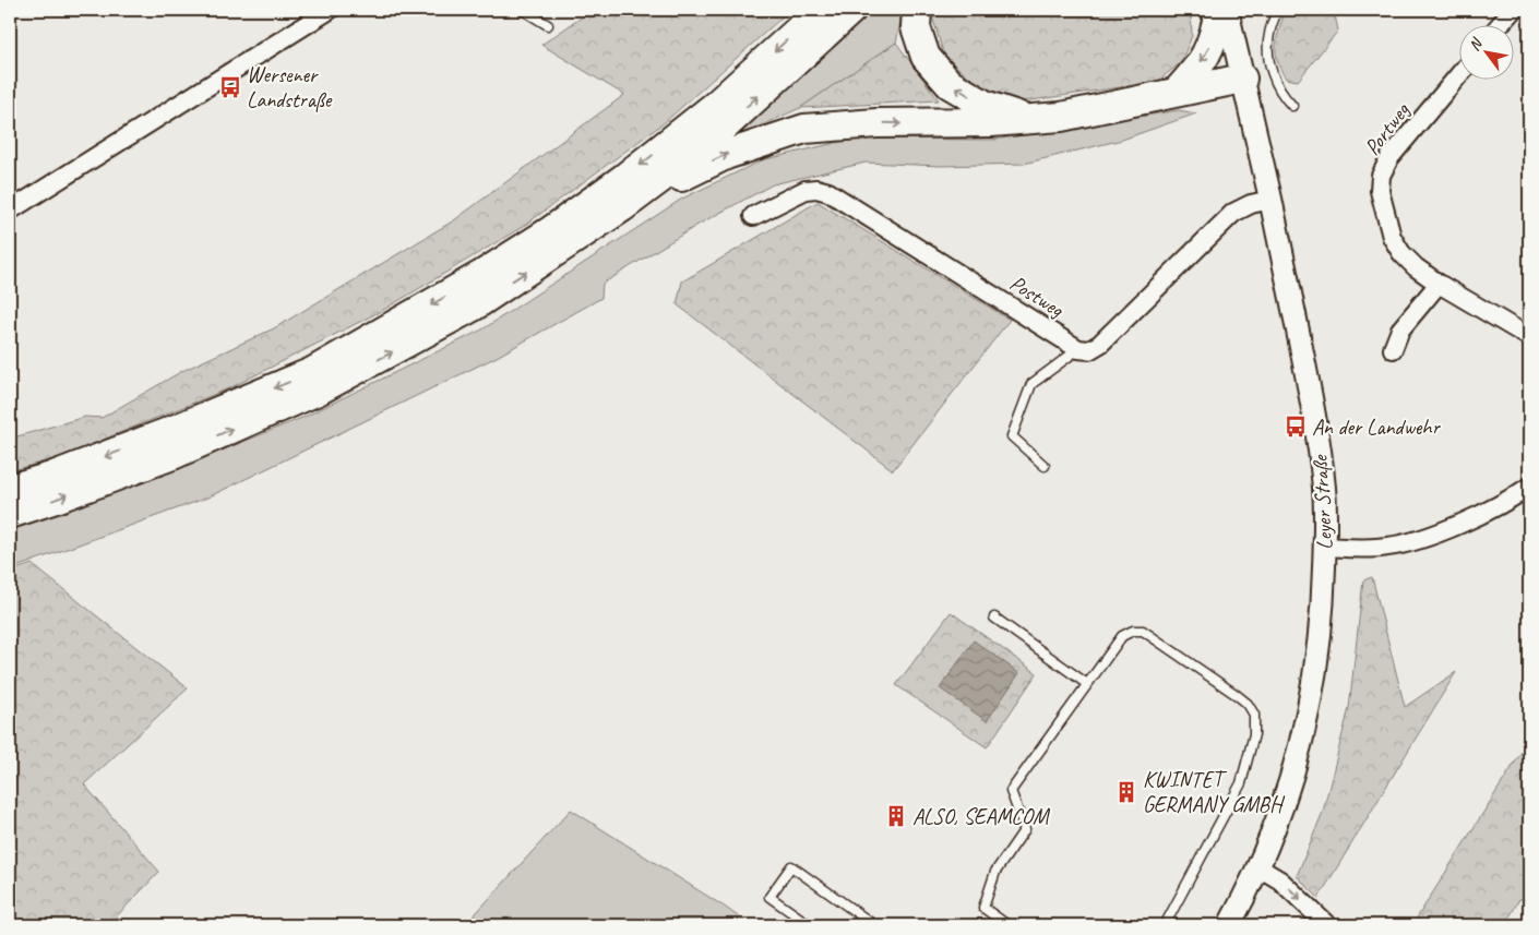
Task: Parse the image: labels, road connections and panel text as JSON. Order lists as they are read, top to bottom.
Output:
{
  "streets": {
    "street": ["Portweg", "Postweg", "Leyer Straße"]
  },
  "places": {
    "bus stop": ["Wersener Landstraße", "An der Landwehr"],
    "building": ["KWINTET GERMANY GMBH", "ALSO, SEAMCOM"]
  },
  "north": "top left"
}
